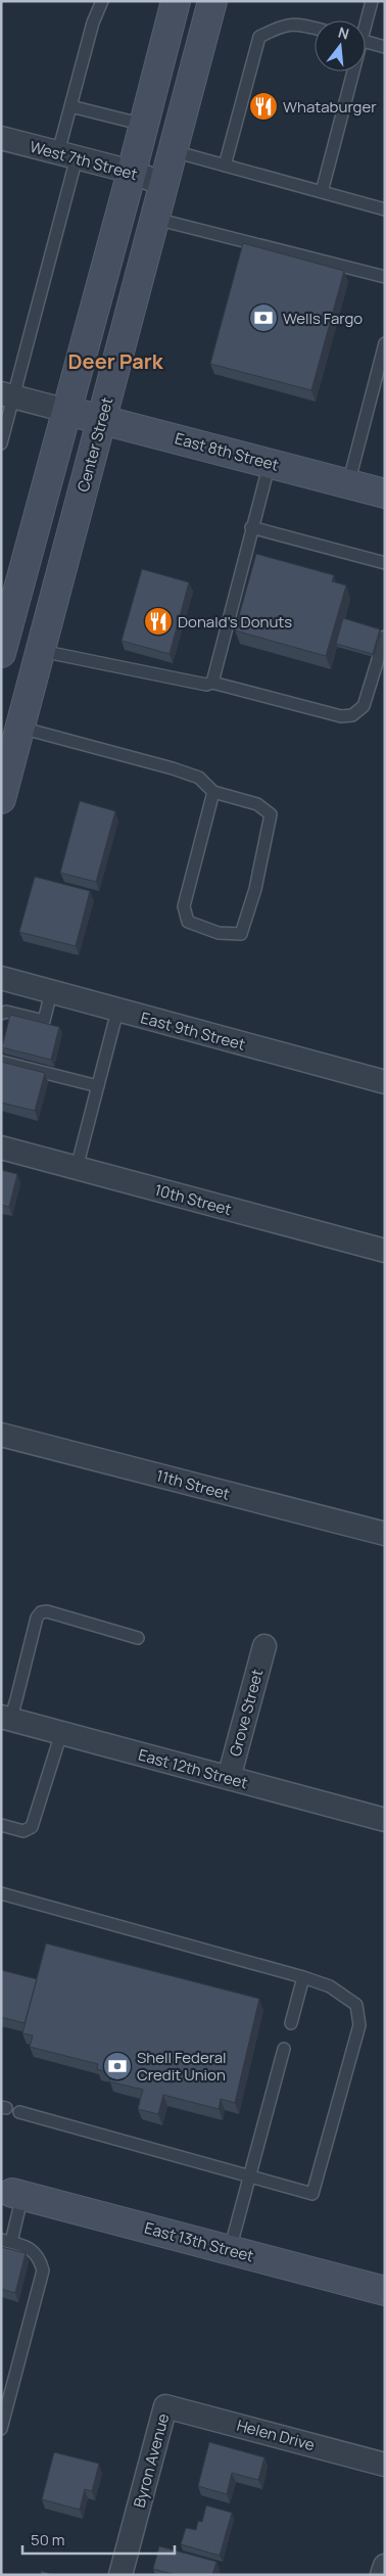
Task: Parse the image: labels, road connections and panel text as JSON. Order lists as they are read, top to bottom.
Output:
{
  "streets": {
    "main road": ["Center Street", "East 8th Street", "East 13th Street"],
    "street": [
      "West 7th Street",
      "East 9th Street",
      "10th Street",
      "11th Street",
      "Grove Street",
      "East 12th Street",
      "Helen Drive",
      "Byron Avenue"
    ]
  },
  "crossings": [
    ["West 7th Street", "Center Street"],
    ["Center Street", "East 8th Street"],
    ["Grove Street", "East 12th Street"],
    ["Helen Drive", "Byron Avenue"]
  ],
  "districts": ["Deer Park"],
  "places": {
    "restaurant": ["Whataburger", "Donald's Donuts"],
    "bank": ["Wells Fargo", "Shell Federal Credit Union"]
  },
  "scale_bar": "50 m",
  "north": "top"
}
